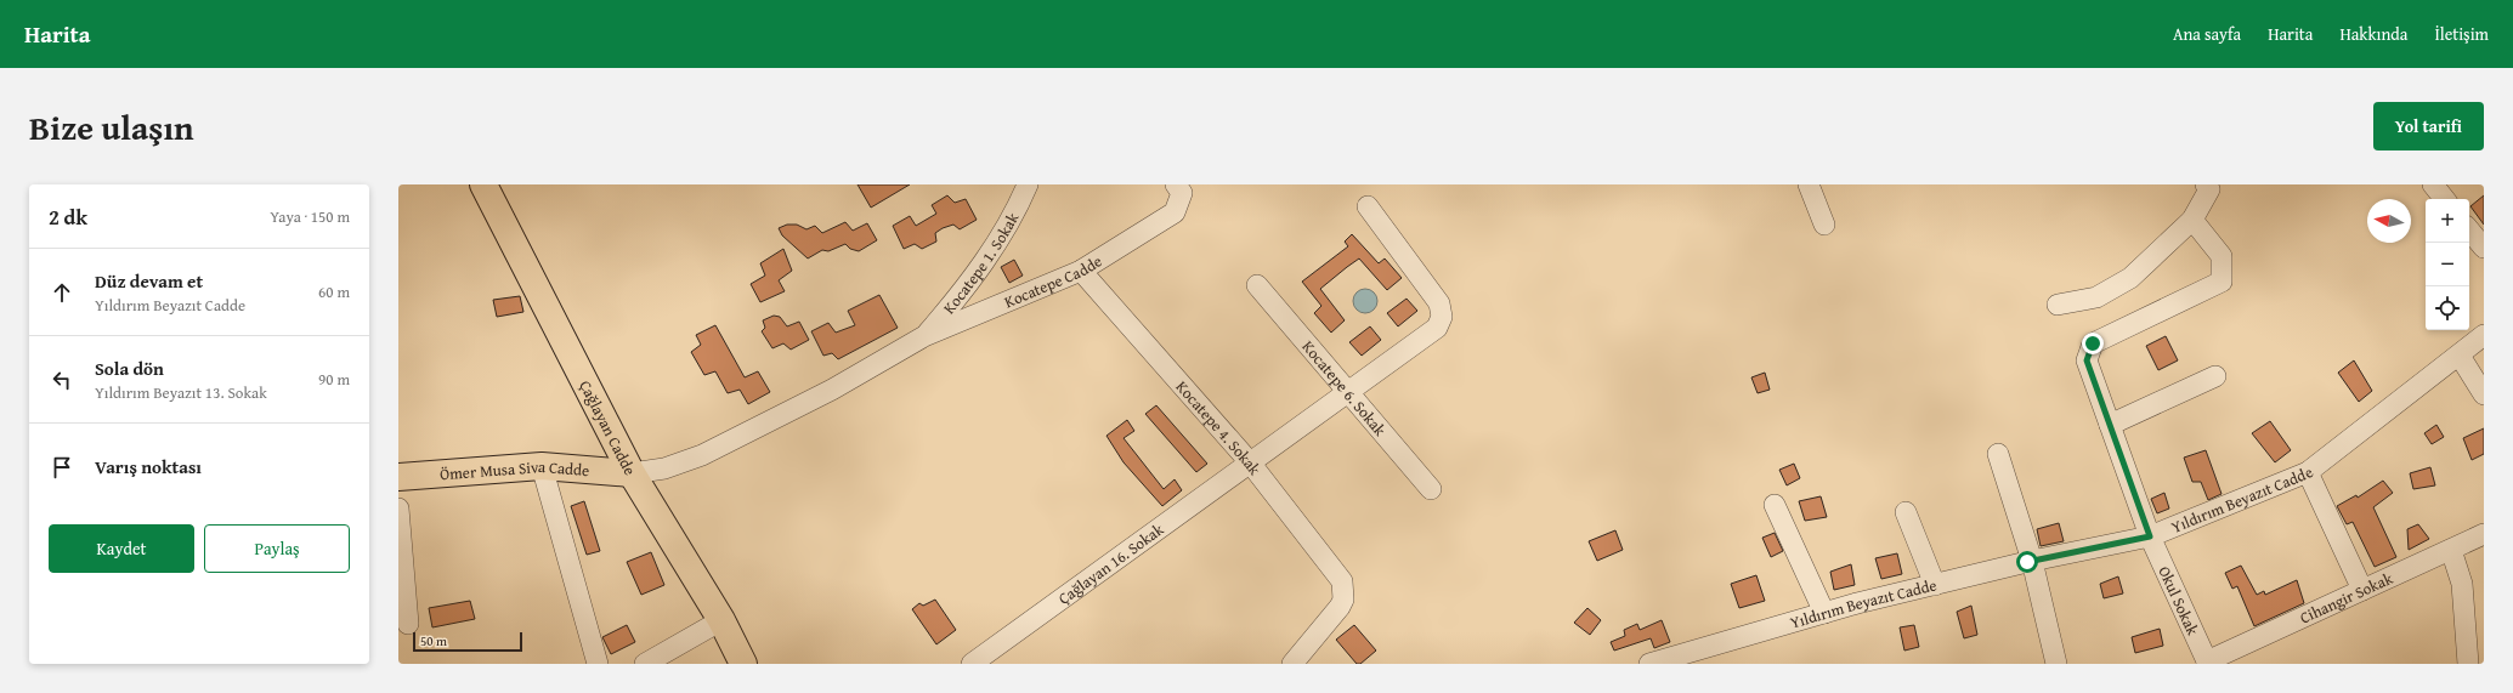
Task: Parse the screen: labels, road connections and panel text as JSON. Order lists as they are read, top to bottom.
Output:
{
  "streets": {
    "main road": ["Çağlayan Cadde", "Ömer Musa Siva Cadde"],
    "street": [
      "Kocatepe 1. Sokak",
      "Kocatepe Cadde",
      "Kocatepe 6. Sokak",
      "Kocatepe 4. Sokak",
      "Yıldırım Beyazıt Cadde",
      "Çağlayan 16. Sokak",
      "Cihangir Sokak",
      "Okul Sokak"
    ]
  },
  "crossings": [
    ["Kocatepe 1. Sokak", "Kocatepe Cadde"],
    ["Kocatepe Cadde", "Kocatepe 4. Sokak"],
    ["Kocatepe 6. Sokak", "Çağlayan 16. Sokak"],
    ["Çağlayan Cadde", "Ömer Musa Siva Cadde"],
    ["Kocatepe 4. Sokak", "Çağlayan 16. Sokak"],
    ["Yıldırım Beyazıt Cadde", "Okul Sokak"],
    ["Cihangir Sokak", "Okul Sokak"]
  ],
  "scale_bar": "50 m",
  "north": "left",
  "page": {
    "header": "Harita",
    "nav": [
      "Ana sayfa",
      "Harita",
      "Hakkında",
      "İletişim"
    ],
    "title": "Bize ulaşın",
    "buttons": [
      "Yol tarifi",
      ["Kaydet", "Paylaş"]
    ],
    "heading": ["2 dk", "Yaya · 150 m"],
    "map_buttons": ["+", "−"],
    "list": [
      ["Düz devam et", "Yıldırım Beyazıt Cadde", "60 m"],
      ["Sola dön", "Yıldırım Beyazıt 13. Sokak", "90 m"],
      "Varış noktası"
    ],
    "scale": "50 m"
  }
}
